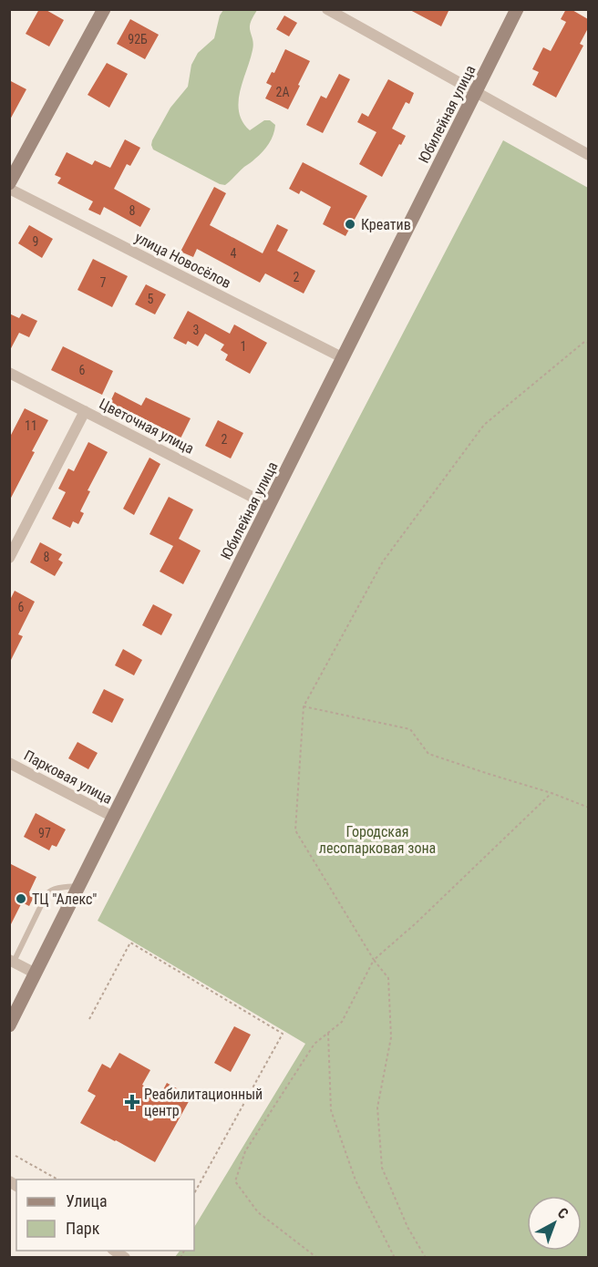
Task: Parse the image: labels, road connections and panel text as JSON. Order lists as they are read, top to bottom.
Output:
{
  "streets": {
    "street": [
      "Юбилейная улица",
      "улица Новосёлов",
      "Цветочная улица",
      "Парковая улица"
    ]
  },
  "crossings": [
    ["Юбилейная улица", "улица Новосёлов"],
    ["Юбилейная улица", "Цветочная улица"],
    ["Юбилейная улица", "Парковая улица"]
  ],
  "parks": ["Городская лесопарковая зона"],
  "places": {
    "other": ["Креатив", "ТЦ \"Алекс\""],
    "health": ["Реабилитационный центр"]
  },
  "house_numbers": [
    "92Б",
    "2А",
    "8",
    "9",
    "4",
    "2",
    "7",
    "5",
    "3",
    "1",
    "6",
    "11",
    "2",
    "8",
    "6",
    "97"
  ],
  "legend": ["Улица", "Парк"],
  "north": "top right"
}
